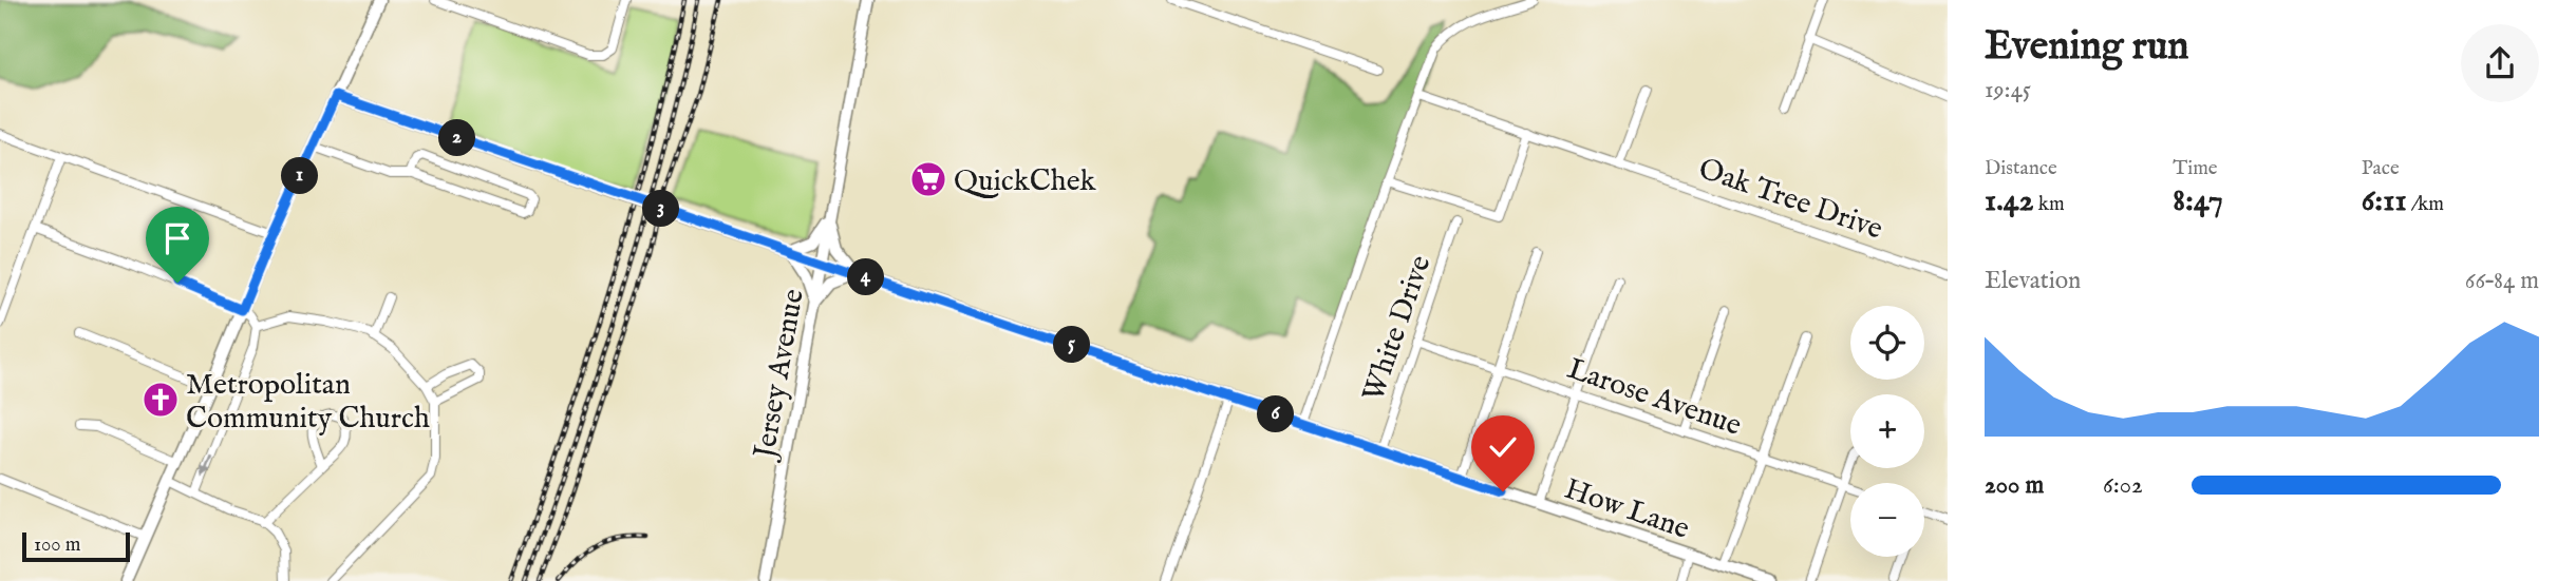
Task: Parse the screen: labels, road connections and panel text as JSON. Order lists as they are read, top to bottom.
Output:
{
  "streets": {
    "main road": ["Jersey Avenue", "How Lane"],
    "street": ["Oak Tree Drive", "White Drive", "Larose Avenue"]
  },
  "crossings": [
    ["White Drive", "Larose Avenue"],
    ["White Drive", "How Lane"],
    ["Jersey Avenue", "How Lane"]
  ],
  "places": {
    "supermarket": ["QuickChek"],
    "church": ["Metropolitan Community Church"]
  },
  "scale_bar": "100 m",
  "page": {
    "heading": ["Evening run", "19:45"],
    "pins": [
      "2",
      "1",
      "3",
      "4",
      "5",
      "6"
    ],
    "stats": [
      ["Distance", "1.42 km"],
      ["Time", "8:47"],
      ["Pace", "6:11 /km"]
    ],
    "chart": ["Elevation", "66–84 m"],
    "map_buttons": ["+", "−"],
    "list": [
      {
        "name": "200 m",
        "note": "6:02"
      }
    ],
    "scale": "100 m"
  }
}
